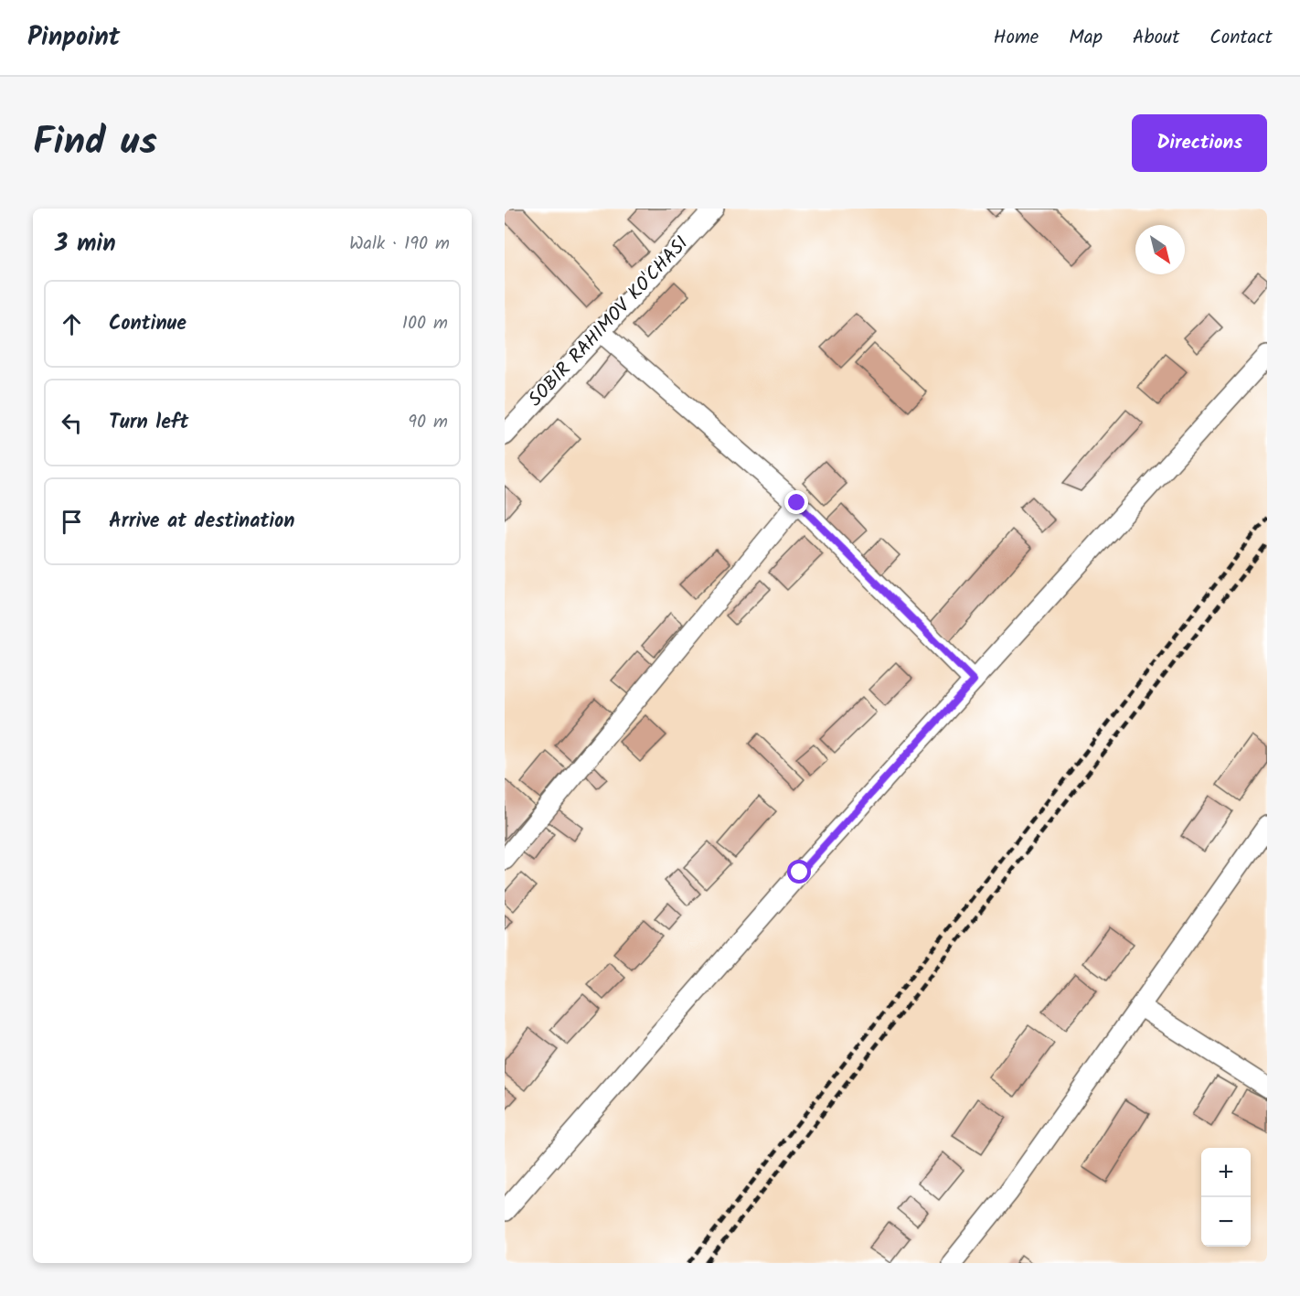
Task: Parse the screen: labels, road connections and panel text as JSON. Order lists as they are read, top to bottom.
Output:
{
  "streets": {
    "street": ["SOBIR RAHIMOV KO'CHASI"]
  },
  "north": "bottom right",
  "page": {
    "header": "Pinpoint",
    "nav": [
      "Home",
      "Map",
      "About",
      "Contact"
    ],
    "title": "Find us",
    "buttons": "Directions",
    "heading": ["3 min", "Walk · 190 m"],
    "list": [
      ["Continue", "100 m"],
      ["Turn left", "90 m"],
      "Arrive at destination"
    ],
    "map_buttons": ["+", "−"]
  }
}
